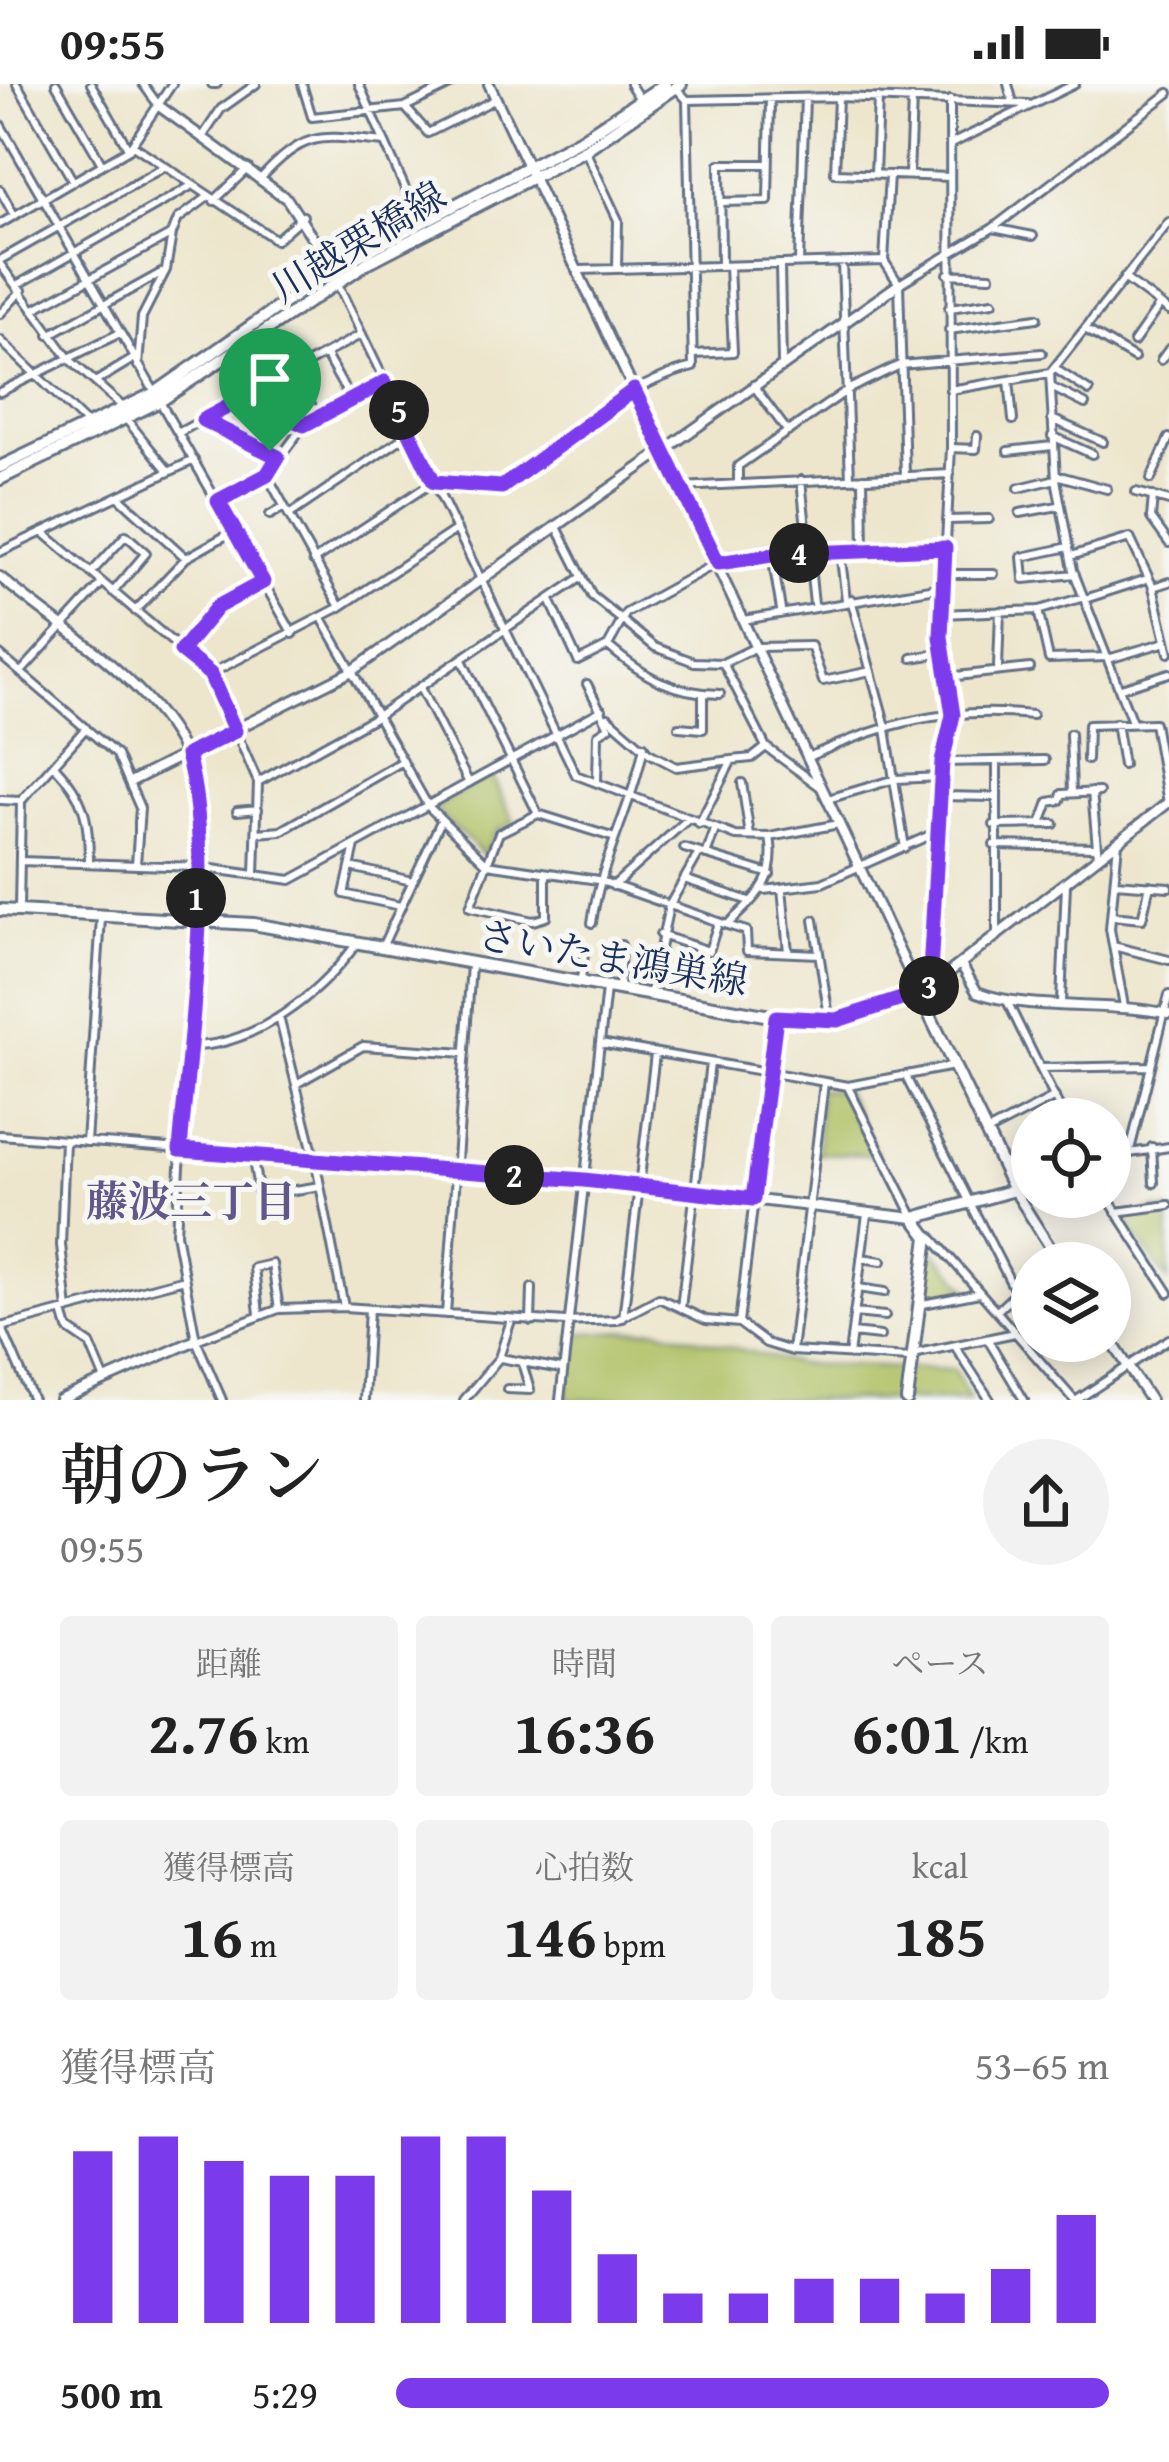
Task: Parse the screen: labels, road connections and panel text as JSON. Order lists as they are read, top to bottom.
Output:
{
  "streets": {
    "main road": ["川越栗橋線", "さいたま鴻巣線"]
  },
  "districts": ["藤波三丁目"],
  "page": {
    "status": "09:55",
    "pins": [
      "5",
      "4",
      "1",
      "3",
      "2"
    ],
    "heading": ["朝のラン", "09:55"],
    "stats": [
      ["距離", "2.76 km"],
      ["時間", "16:36"],
      ["ペース", "6:01 /km"],
      ["獲得標高", "16 m"],
      ["心拍数", "146 bpm"],
      ["kcal", "185"]
    ],
    "chart": ["獲得標高", "53–65 m"],
    "list": [
      {
        "name": "500 m",
        "note": "5:29"
      }
    ]
  }
}
